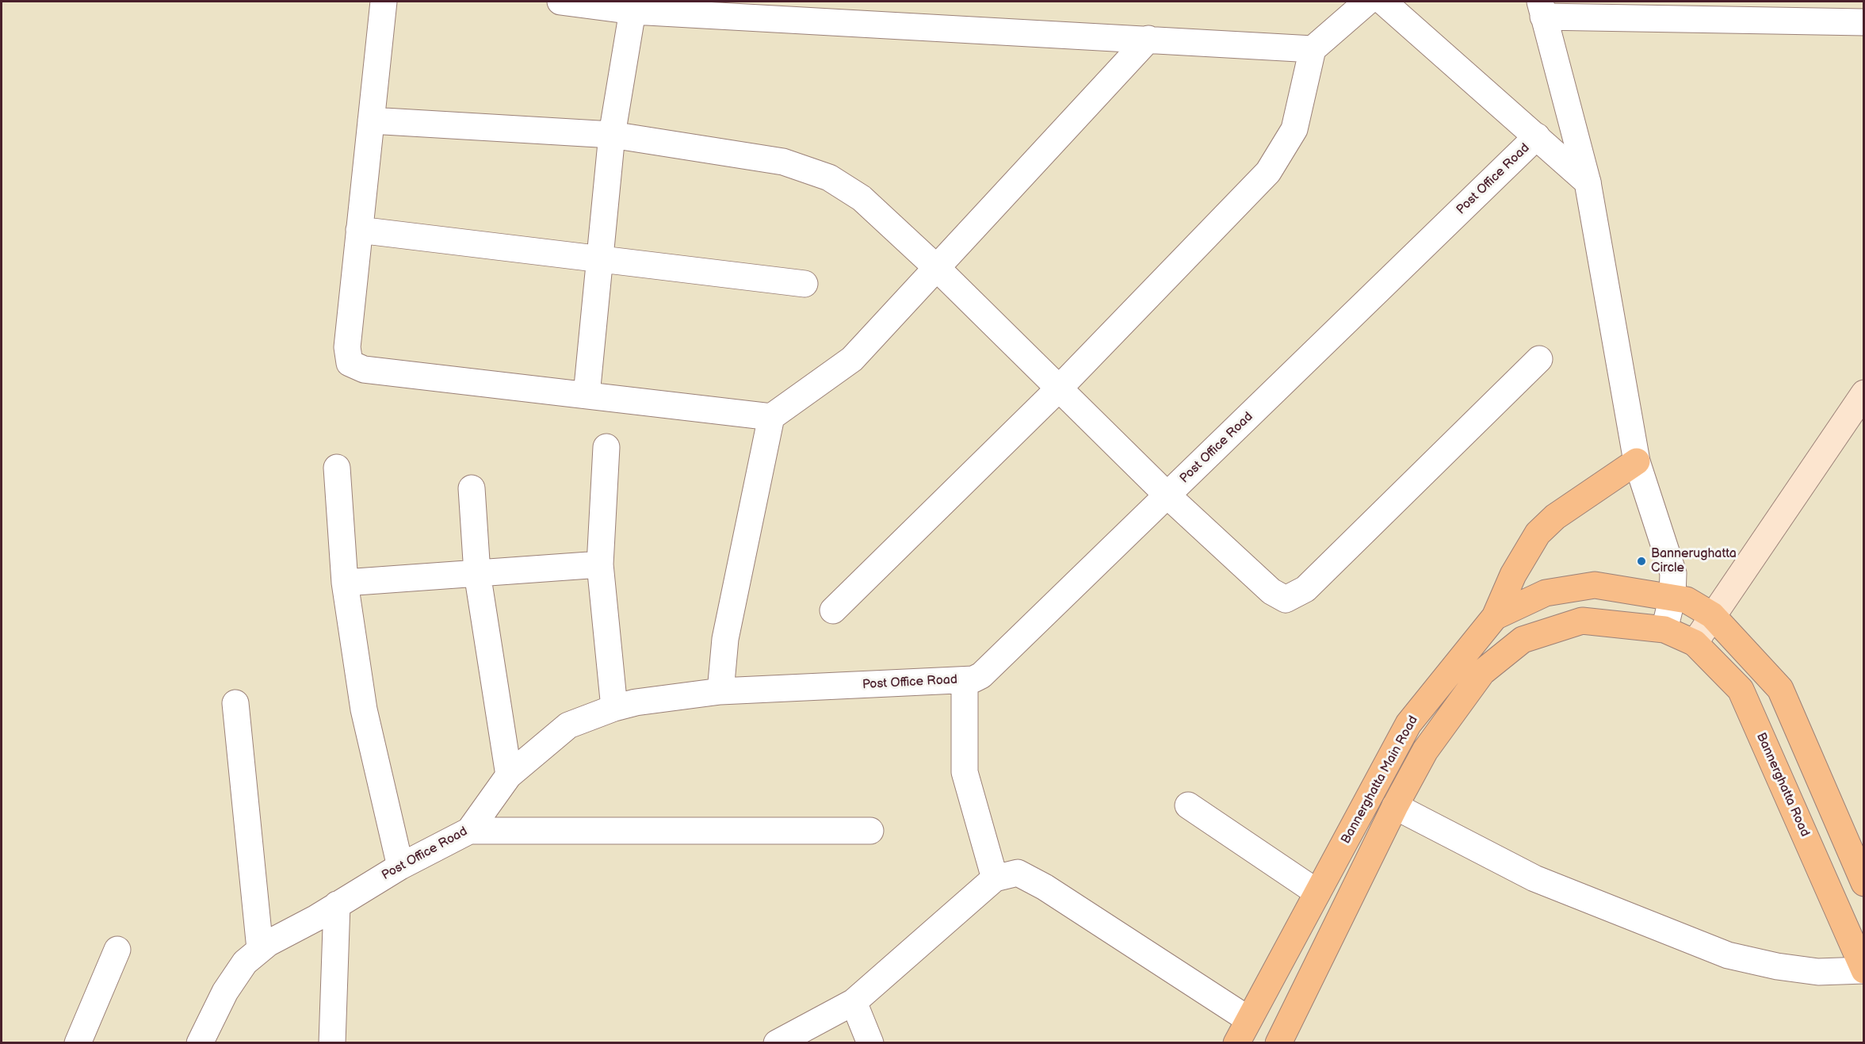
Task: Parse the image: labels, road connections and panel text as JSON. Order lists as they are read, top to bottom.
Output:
{
  "streets": {
    "main road": ["Bannerghatta Main Road", "Bannerghatta Road"],
    "street": ["Post Office Road"]
  },
  "crossings": [
    ["Bannerghatta Main Road", "Bannerghatta Road"]
  ],
  "places": ["Bannerughatta Circle"]
}
